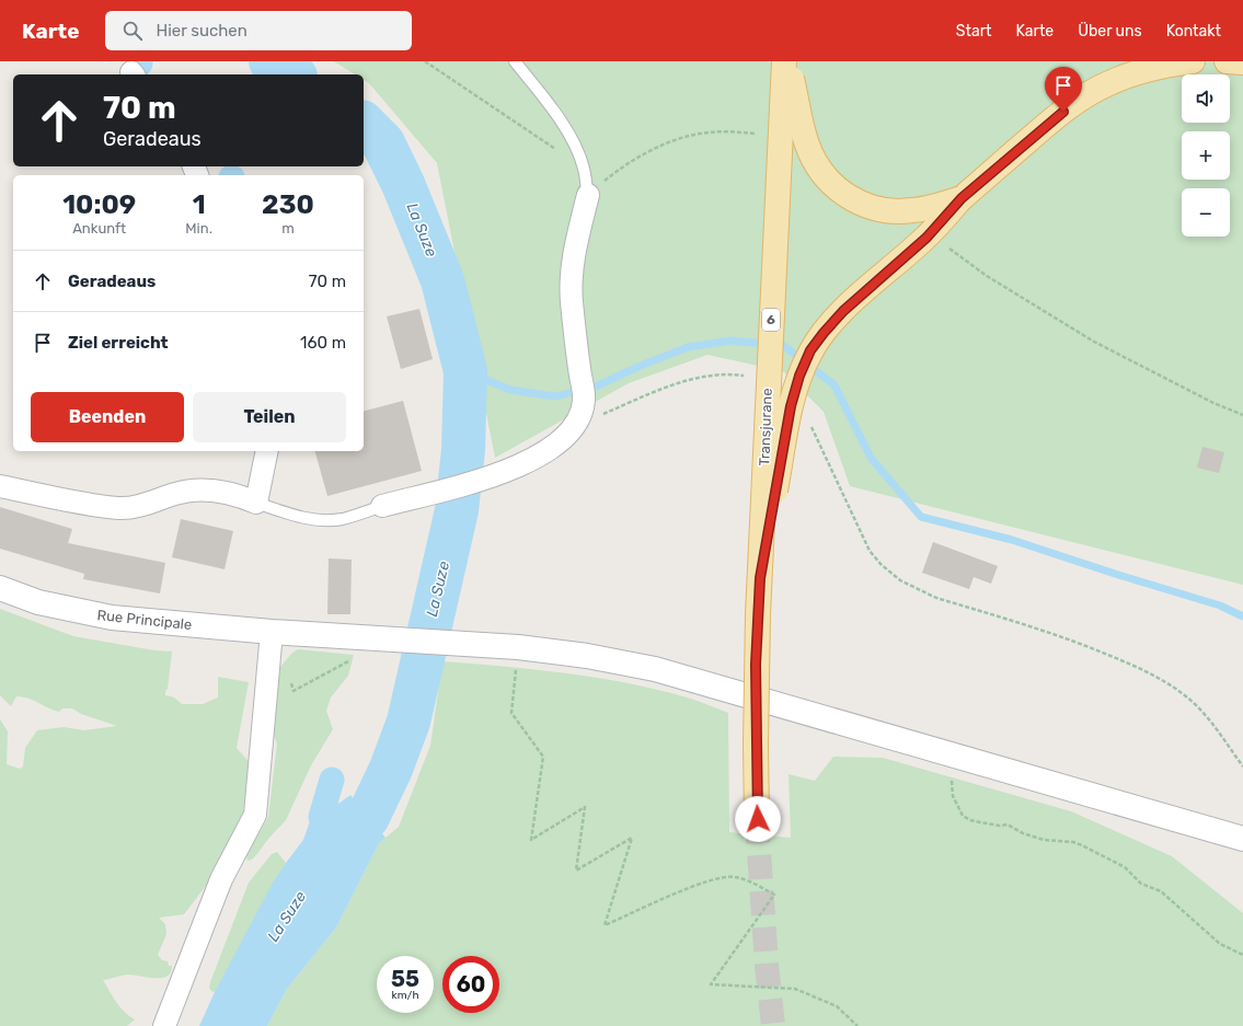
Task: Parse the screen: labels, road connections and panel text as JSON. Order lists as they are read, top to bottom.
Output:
{
  "streets": {
    "main road": ["6", "Transjurane", "Rue Principale"]
  },
  "water": ["La Suze"],
  "page": {
    "header": "Karte",
    "search": "Hier suchen",
    "nav": [
      "Start",
      "Karte",
      "Über uns",
      "Kontakt"
    ],
    "map_buttons": ["+", "−"],
    "turn": ["70 m", "Geradeaus"],
    "eta": [
      "10:09",
      "Ankunft",
      "1",
      "Min.",
      "230",
      "m"
    ],
    "list": [
      {
        "name": "Geradeaus",
        "value": "70 m"
      },
      {
        "name": "Ziel erreicht",
        "value": "160 m"
      }
    ],
    "buttons": ["Beenden", "Teilen"],
    "speed": "55 km/h",
    "limit": "60"
  }
}
